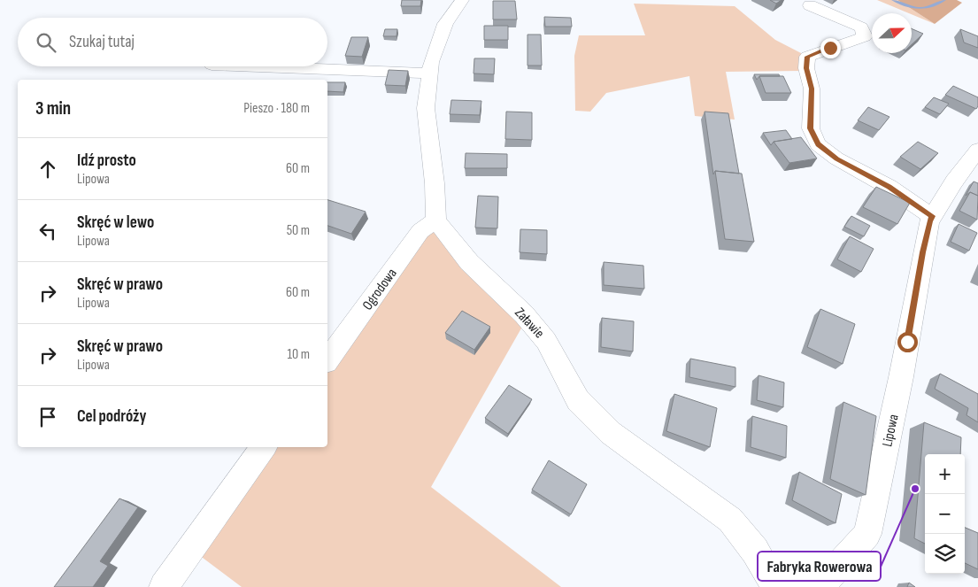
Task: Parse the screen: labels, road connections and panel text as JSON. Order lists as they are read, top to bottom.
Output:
{
  "streets": {
    "street": ["Ogrodowa", "Załawie", "Lipowa"]
  },
  "crossings": [
    ["Ogrodowa", "Załawie"],
    ["Załawie", "Lipowa"]
  ],
  "places": ["Fabryka Rowerowa"],
  "north": "right",
  "page": {
    "search": "Szukaj tutaj",
    "heading": ["3 min", "Pieszo · 180 m"],
    "list": [
      ["Idź prosto", "Lipowa", "60 m"],
      ["Skręć w lewo", "Lipowa", "50 m"],
      ["Skręć w prawo", "Lipowa", "60 m"],
      ["Skręć w prawo", "Lipowa", "10 m"],
      "Cel podróży"
    ],
    "map_buttons": ["+", "−"]
  }
}
